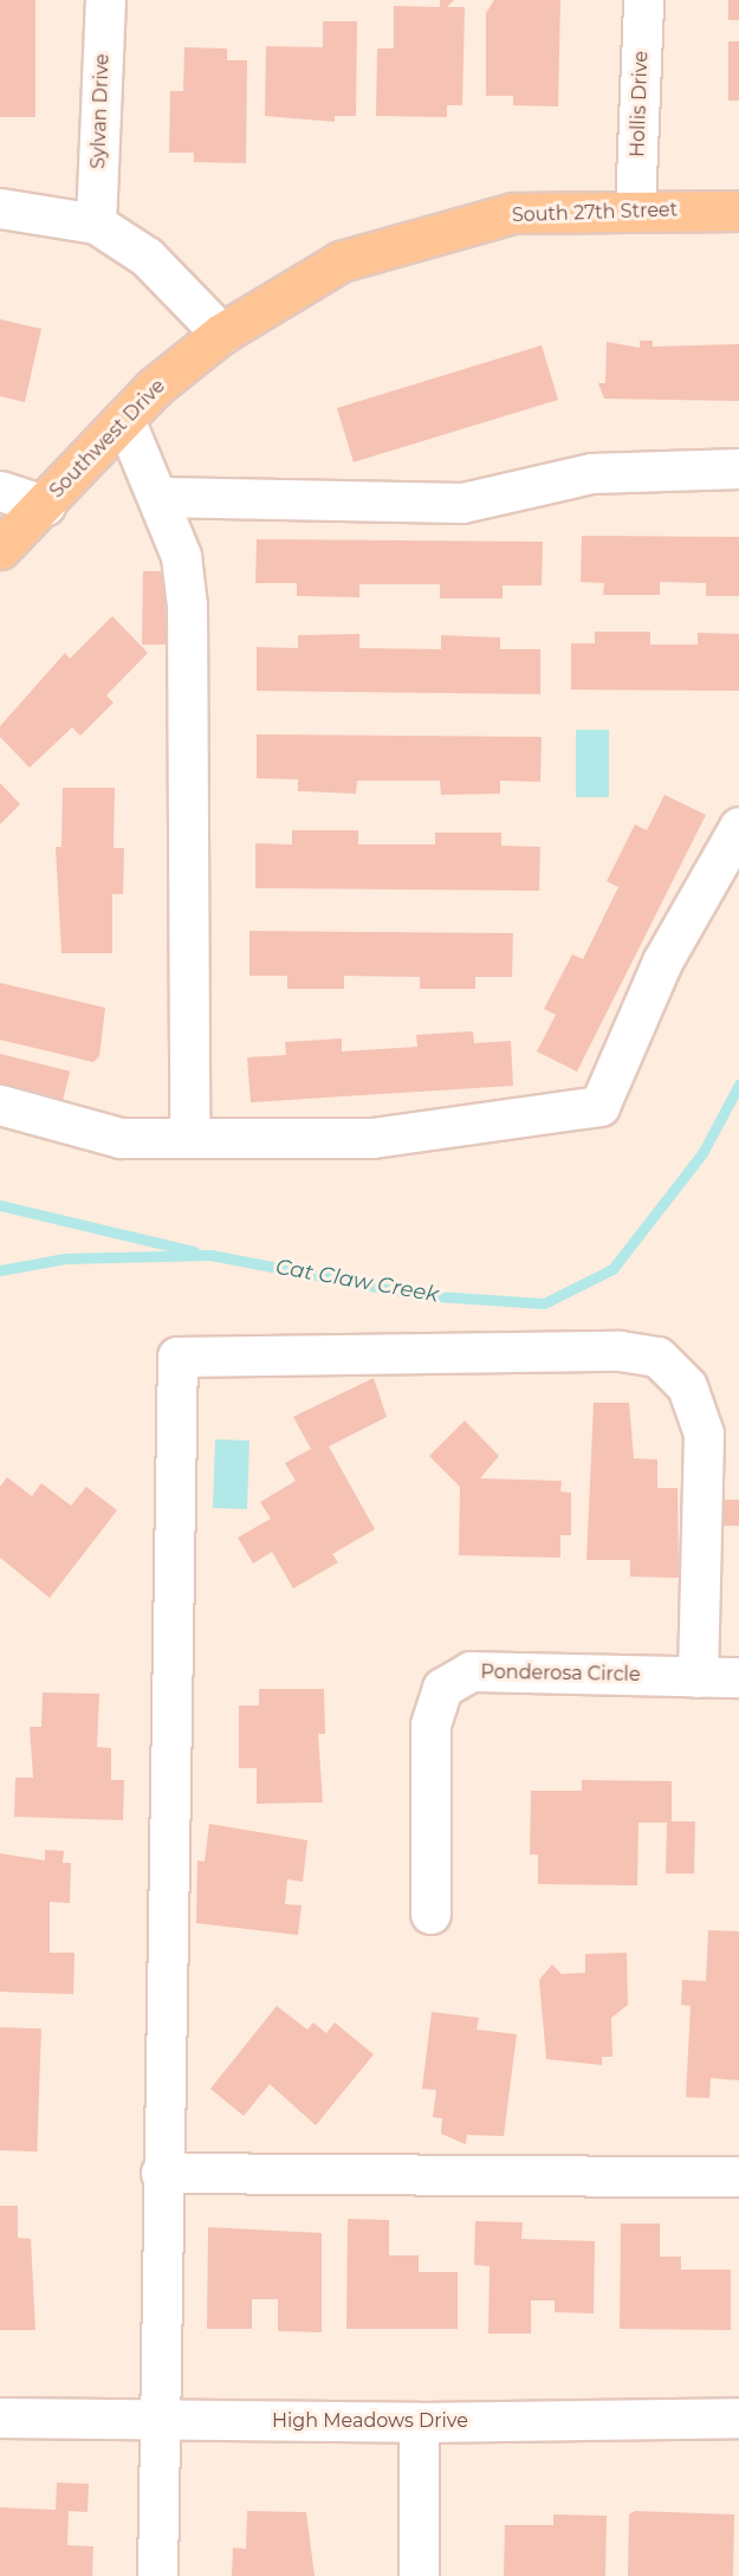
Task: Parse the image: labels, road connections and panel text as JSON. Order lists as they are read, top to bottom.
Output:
{
  "streets": {
    "main road": ["South 27th Street", "Southwest Drive"],
    "street": [
      "Hollis Drive",
      "Sylvan Drive",
      "Ponderosa Circle",
      "High Meadows Drive"
    ]
  },
  "crossings": [
    ["Hollis Drive", "South 27th Street"],
    ["South 27th Street", "Southwest Drive"]
  ],
  "water": ["Cat Claw Creek"]
}
